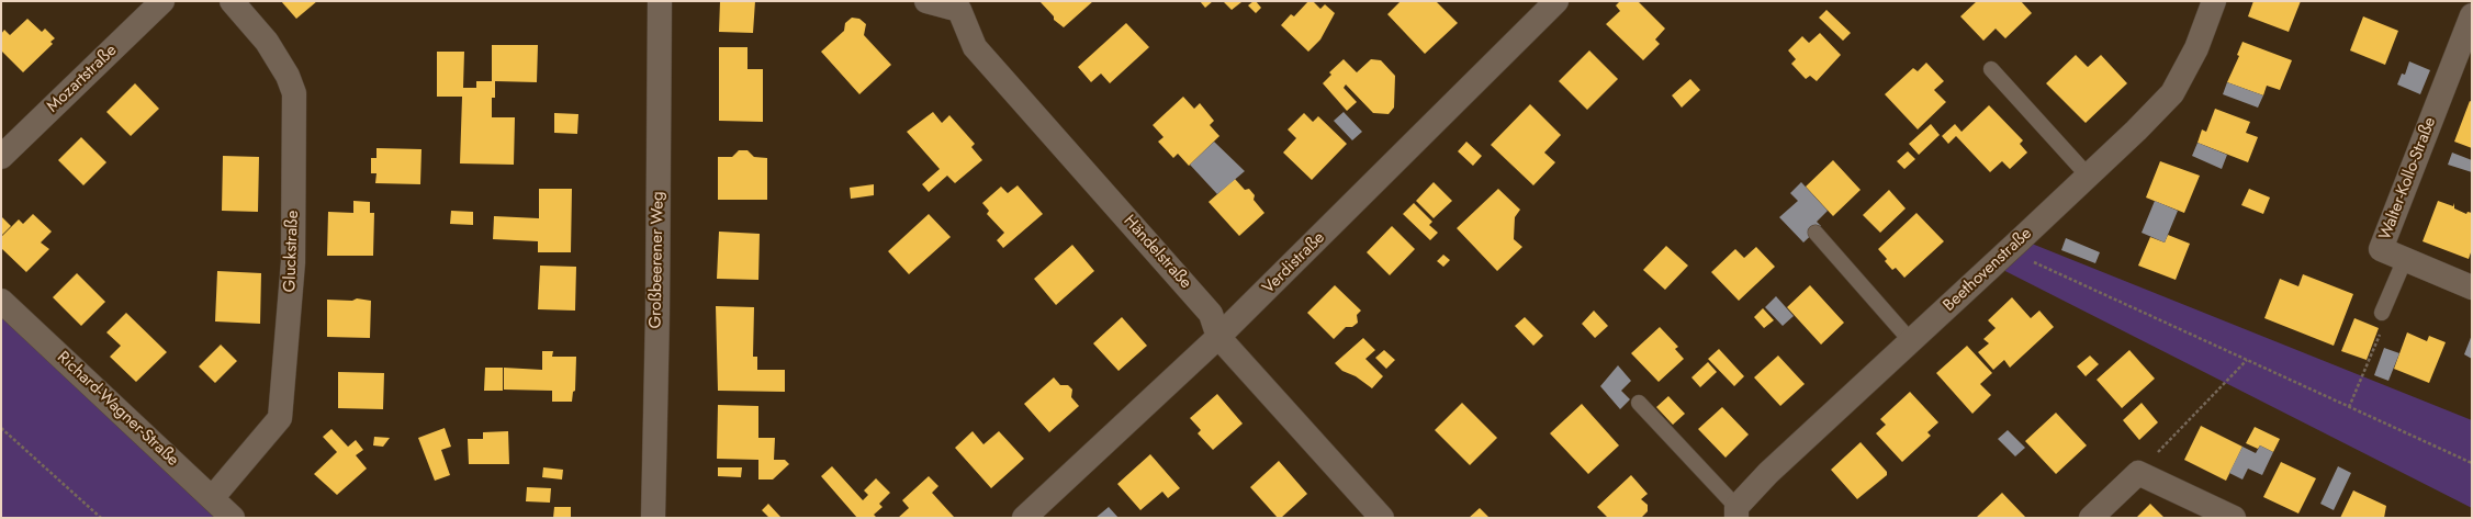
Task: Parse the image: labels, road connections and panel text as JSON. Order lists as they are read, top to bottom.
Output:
{
  "streets": {
    "street": [
      "Mozartstraße",
      "Walter-Kollo-Straße",
      "Gluckstraße",
      "Händelstraße",
      "Großbeerener Weg",
      "Verdistraße",
      "Beethovenstraße",
      "Richard-Wagner-Straße"
    ]
  },
  "crossings": [
    ["Gluckstraße", "Richard-Wagner-Straße"],
    ["Händelstraße", "Verdistraße"]
  ]
}
